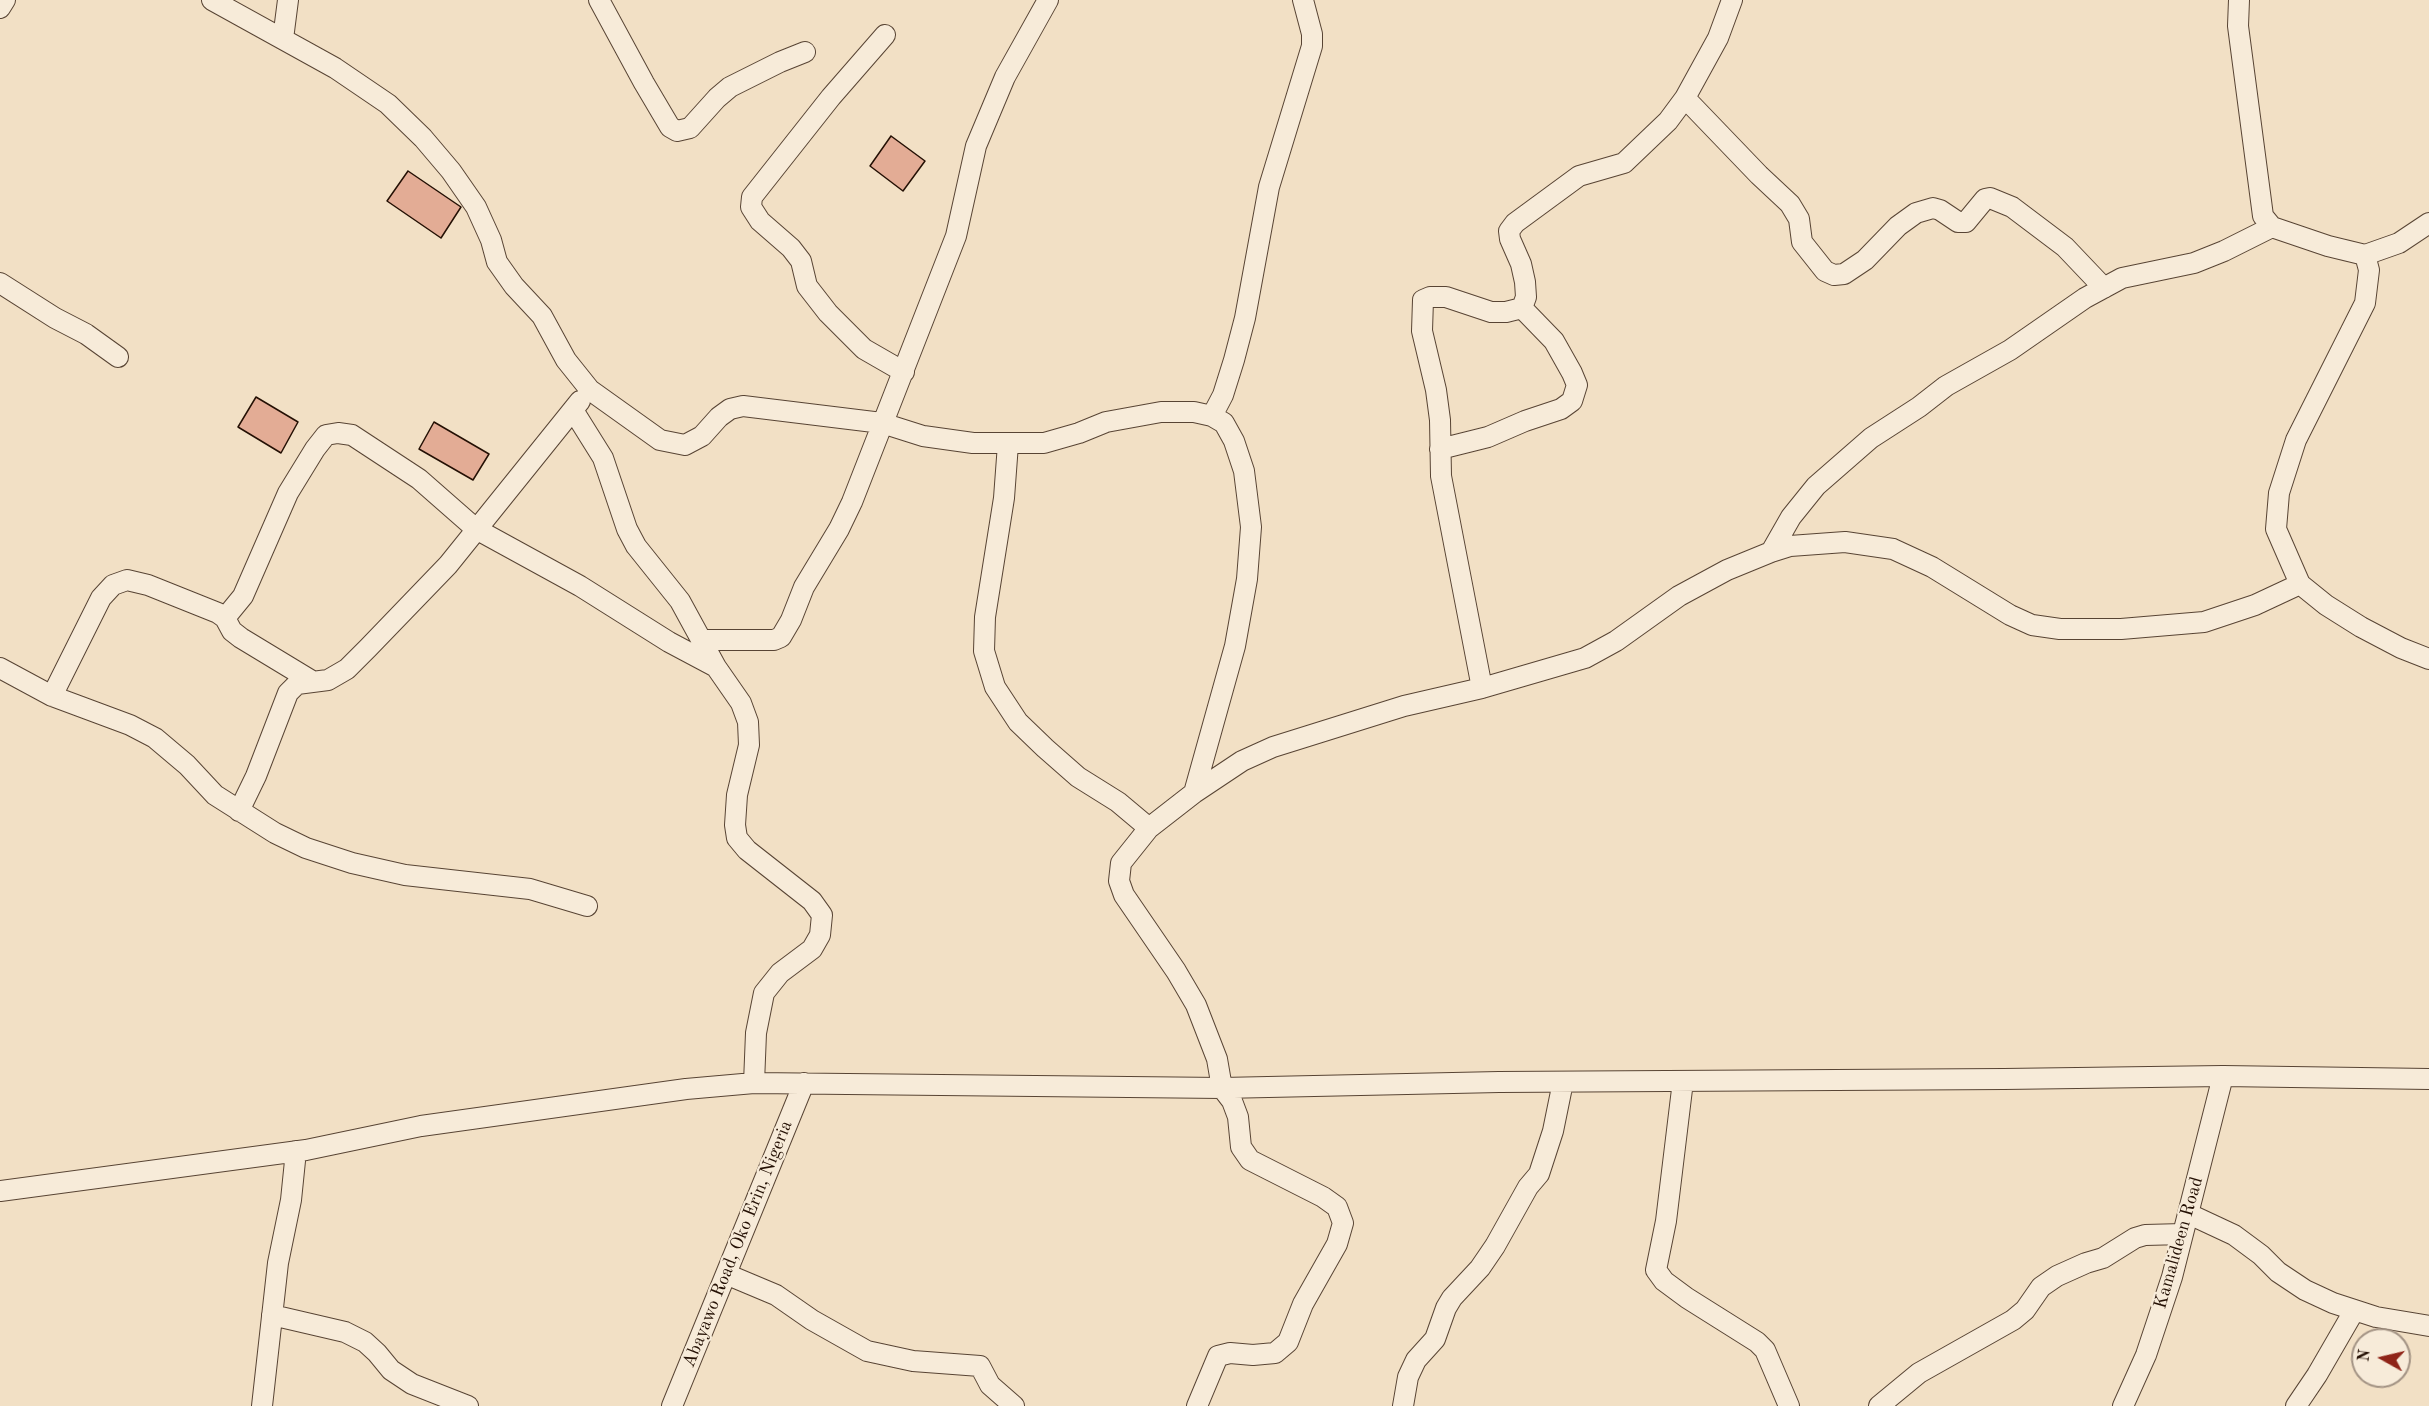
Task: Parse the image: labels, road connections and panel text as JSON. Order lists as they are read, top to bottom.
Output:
{
  "streets": {
    "street": ["Kamalideen Road", "Abayawo Road, Oko Erin, Nigeria"]
  },
  "north": "left"
}
